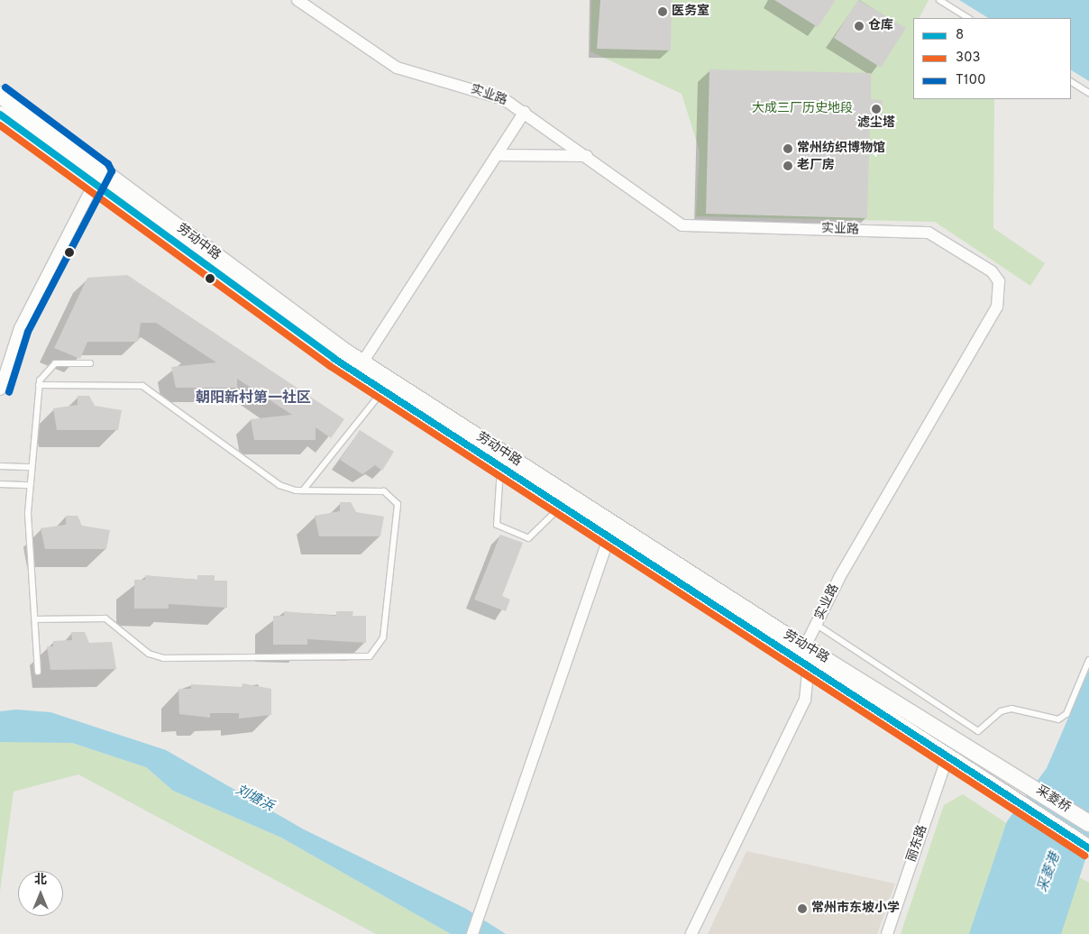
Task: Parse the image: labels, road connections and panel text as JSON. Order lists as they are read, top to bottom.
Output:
{
  "streets": {
    "main road": ["劳动中路", "采菱桥"],
    "street": ["实业路", "丽东路"]
  },
  "crossings": [
    ["实业路", "劳动中路"],
    ["劳动中路", "采菱桥"],
    ["劳动中路", "丽东路"]
  ],
  "districts": ["朝阳新村第一社区"],
  "water": ["刘塘浜", "采菱港"],
  "parks": ["大成三厂历史地段"],
  "places": [
    "医务室",
    "仓库",
    "滤尘塔",
    "常州纺织博物馆",
    "老厂房",
    "常州市东坡小学"
  ],
  "lines": ["transit line T100", "transit line 8", "transit line 303"],
  "legend": ["8", "303", "T100"],
  "north": "top"
}
